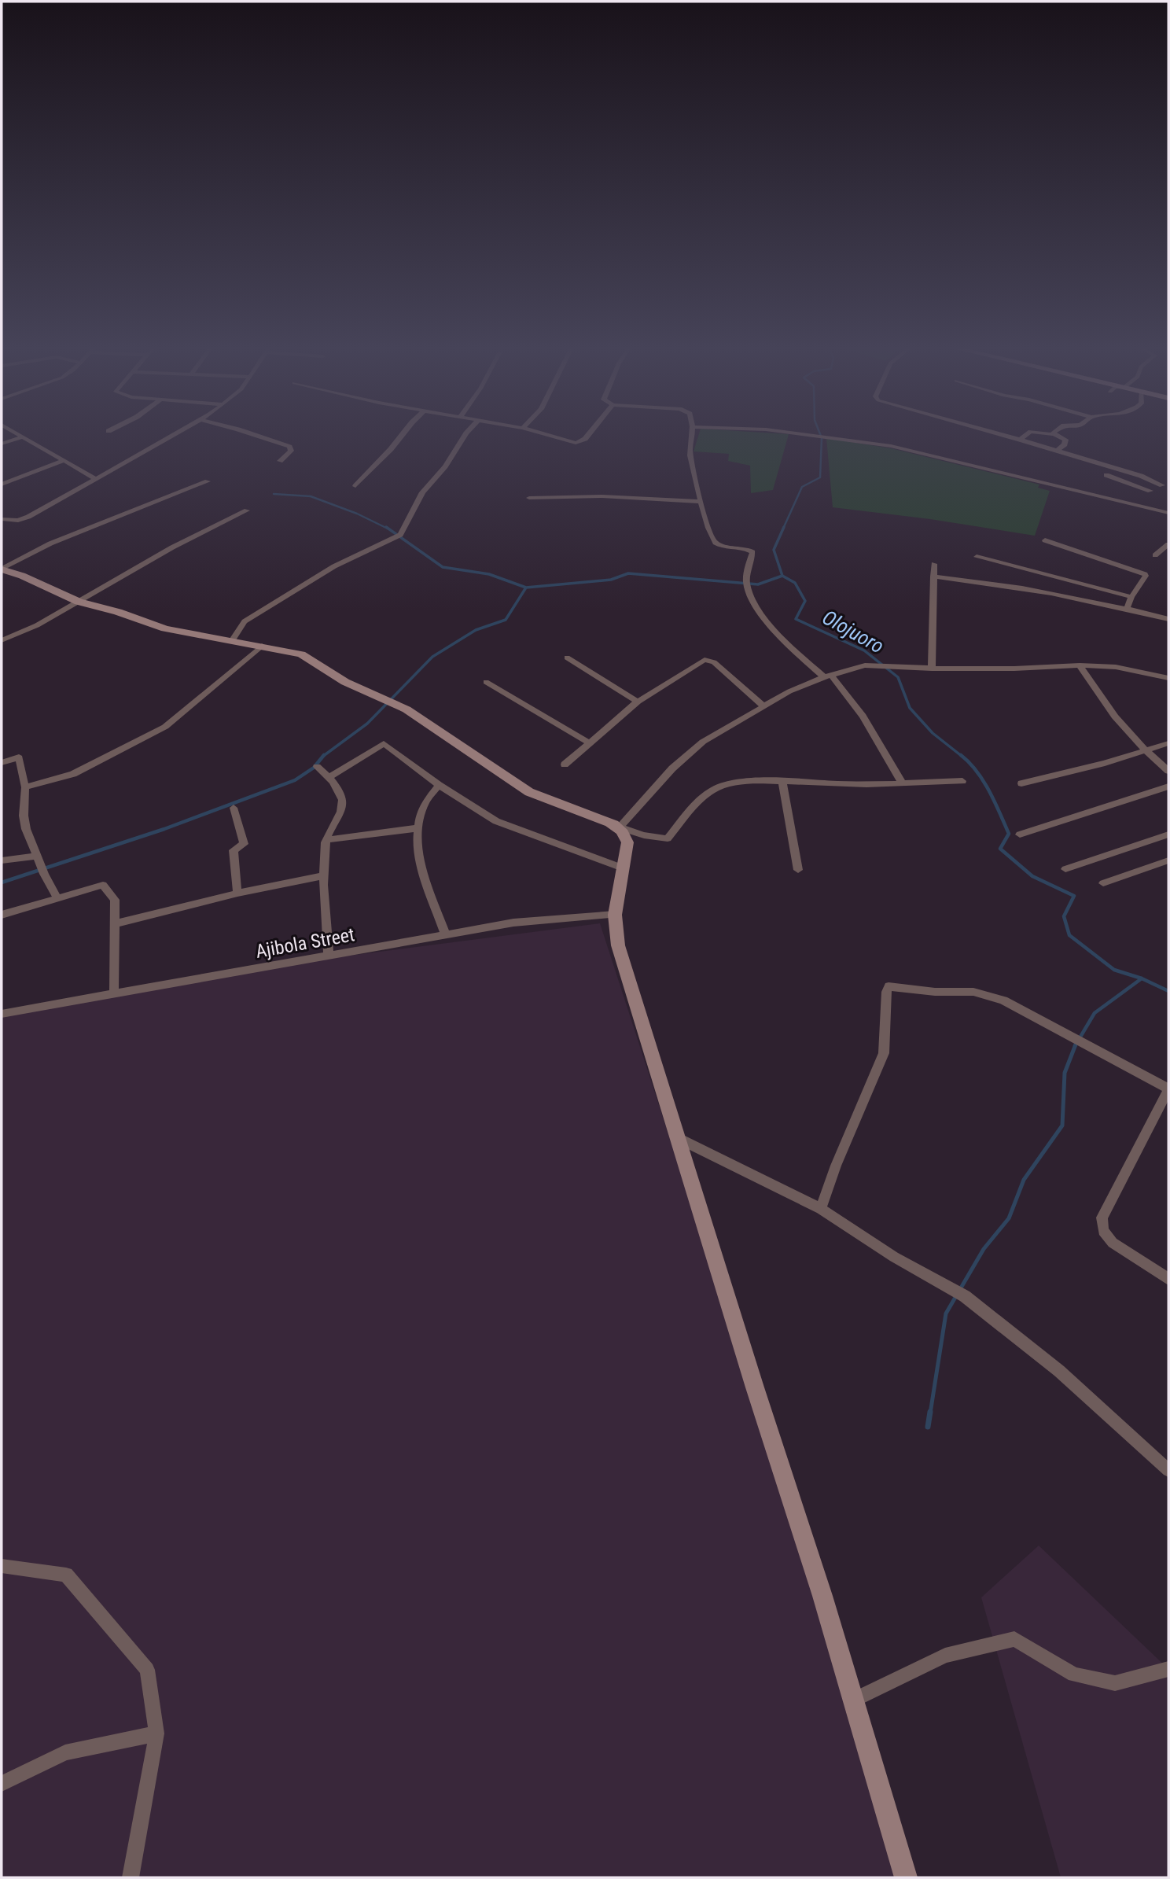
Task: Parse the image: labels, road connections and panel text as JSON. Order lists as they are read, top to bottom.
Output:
{
  "streets": {
    "street": ["Ajibola Street"]
  },
  "water": ["Olojuoro"]
}
